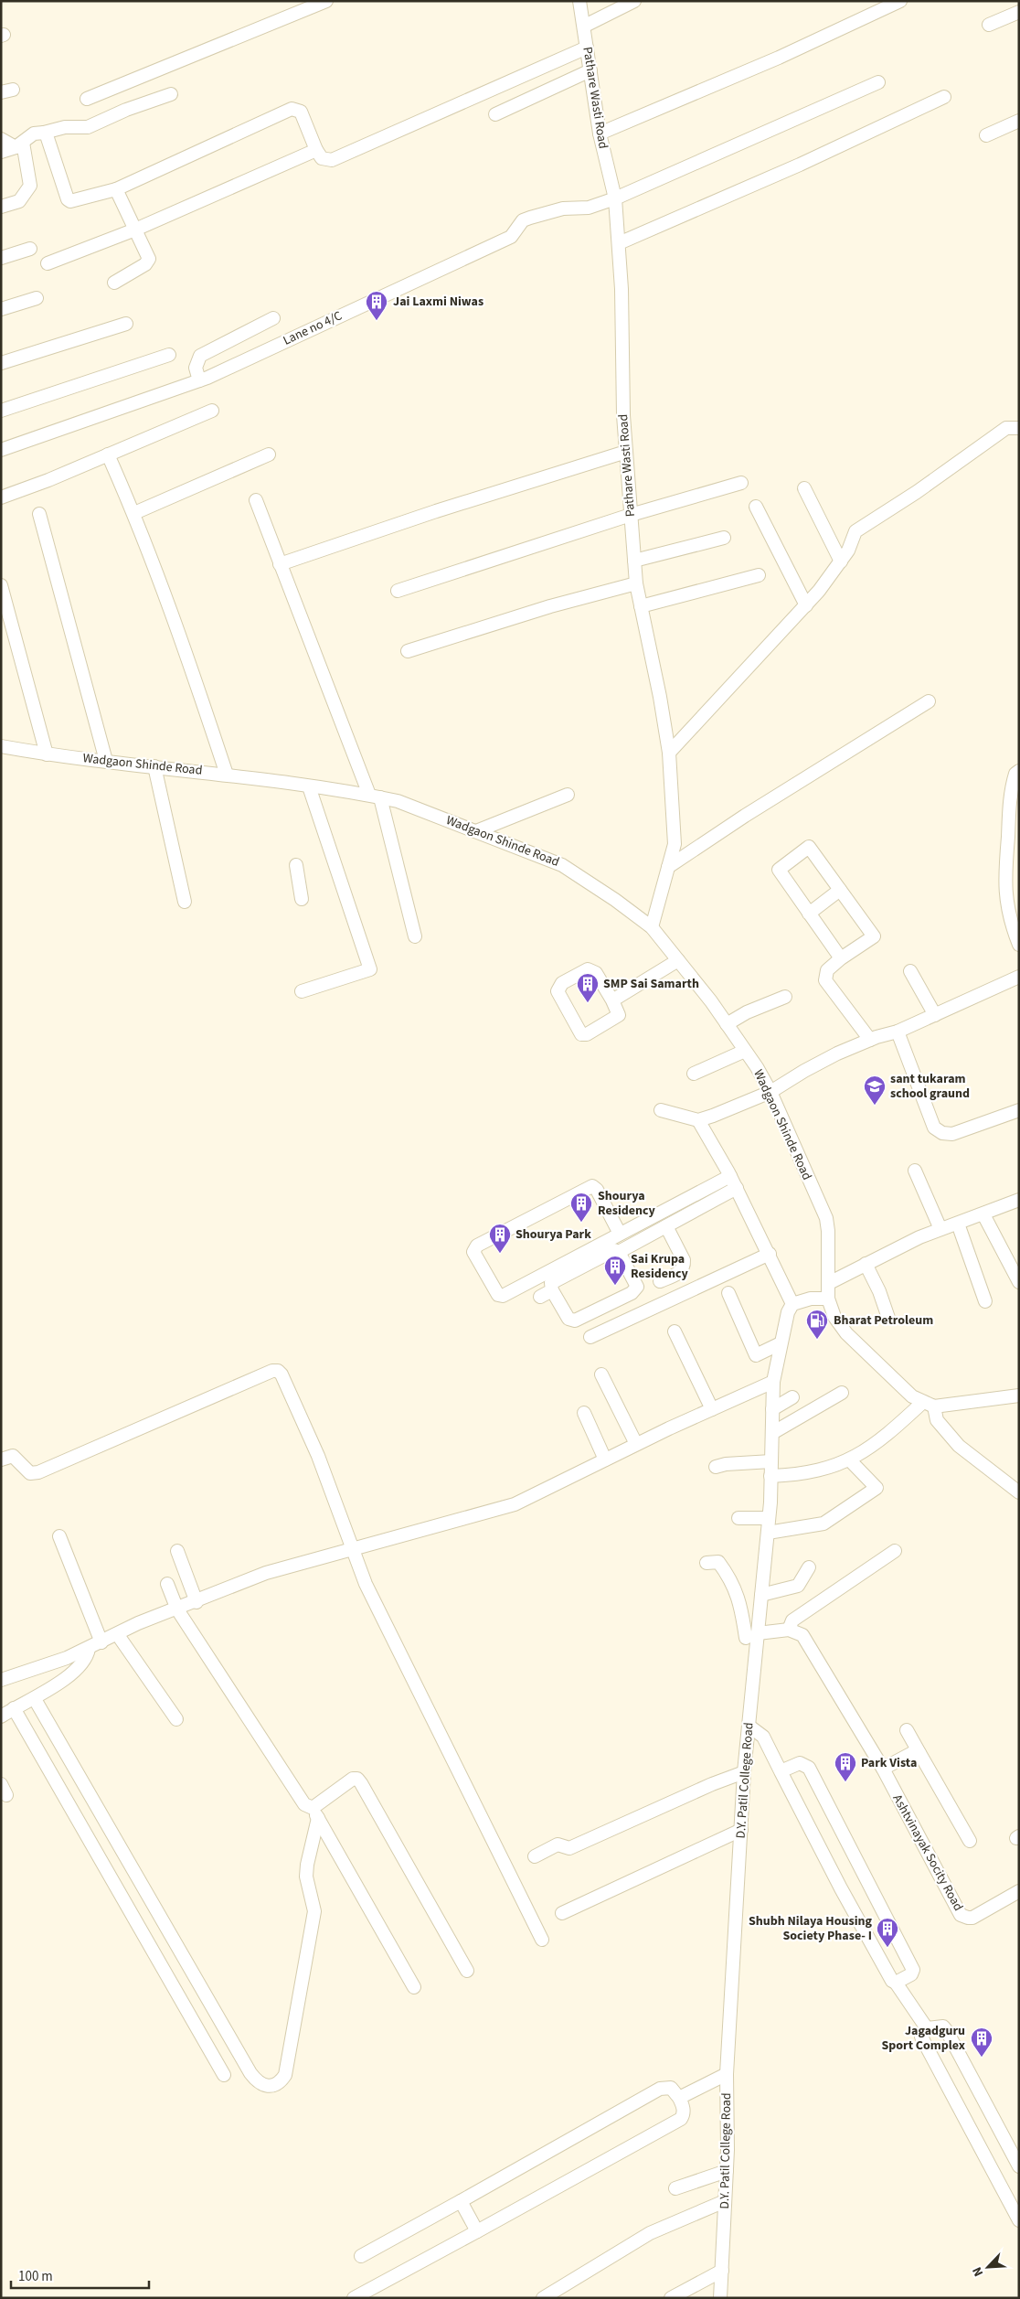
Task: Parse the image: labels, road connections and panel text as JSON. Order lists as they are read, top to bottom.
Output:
{
  "streets": {
    "street": [
      "Pathare Wasti Road",
      "Lane no 4/C",
      "Wadgaon Shinde Road",
      "D.Y. Patil College Road",
      "Ashtvinayak Socity Road"
    ]
  },
  "crossings": [
    ["Pathare Wasti Road", "Lane no 4/C"],
    ["Pathare Wasti Road", "Wadgaon Shinde Road"]
  ],
  "places": {
    "building": [
      "Jai Laxmi Niwas",
      "SMP Sai Samarth",
      "Shourya Residency",
      "Shourya Park",
      "Sai Krupa Residency",
      "Park Vista",
      "Shubh Nilaya Housing Society Phase- I",
      "Jagadguru Sport Complex"
    ],
    "school or university": ["sant tukaram school graund"],
    "fuel station": ["Bharat Petroleum"]
  },
  "scale_bar": "100 m",
  "north": "bottom left"
}
